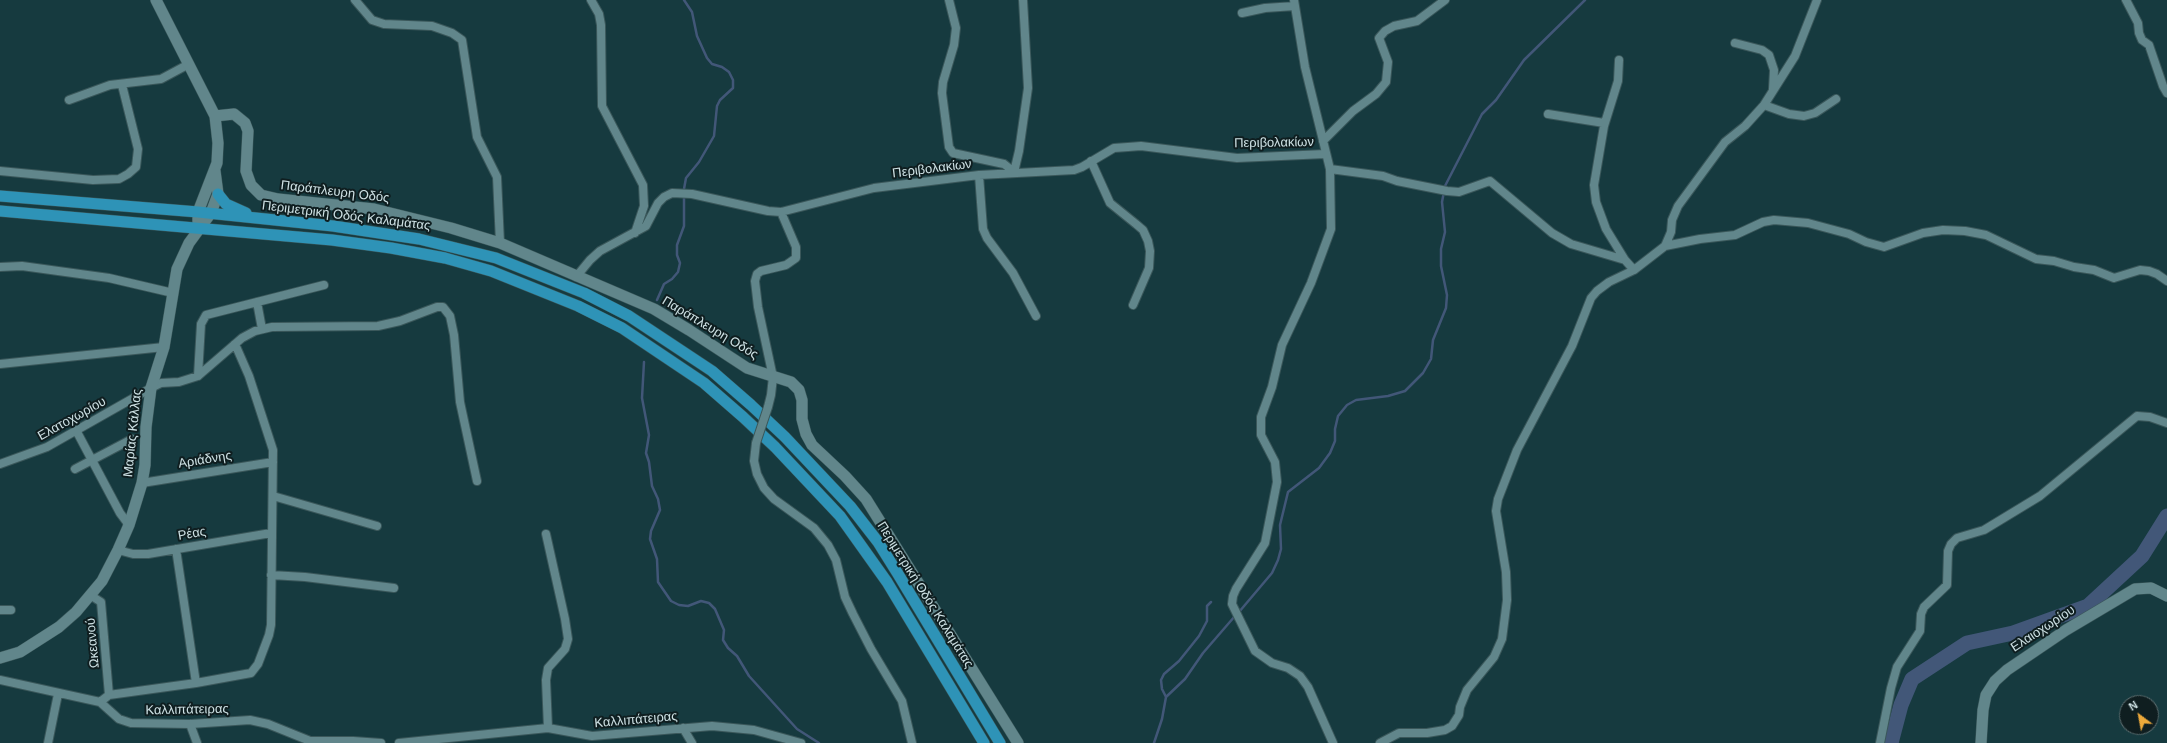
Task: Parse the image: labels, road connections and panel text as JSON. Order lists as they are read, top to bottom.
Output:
{
  "streets": {
    "main road": ["Περιμετρική Οδός Καλαμάτας"],
    "street": [
      "Περιβολακίων",
      "Παράπλευρη Οδός",
      "Ελατοχωρίου",
      "Μαρίας Κάλλας",
      "Αριάδνης",
      "Ρέας",
      "Ελαιοχωρίου",
      "Ωκεανού",
      "Καλλιπάτειρας"
    ]
  },
  "crossings": [
    ["Περιβολακίων", "Παράπλευρη Οδός"],
    ["Περιμετρική Οδός Καλαμάτας", "Μαρίας Κάλλας"],
    ["Ελατοχωρίου", "Μαρίας Κάλλας"],
    ["Μαρίας Κάλλας", "Αριάδνης"],
    ["Μαρίας Κάλλας", "Ρέας"],
    ["Μαρίας Κάλλας", "Ωκεανού"]
  ],
  "north": "top left"
}
